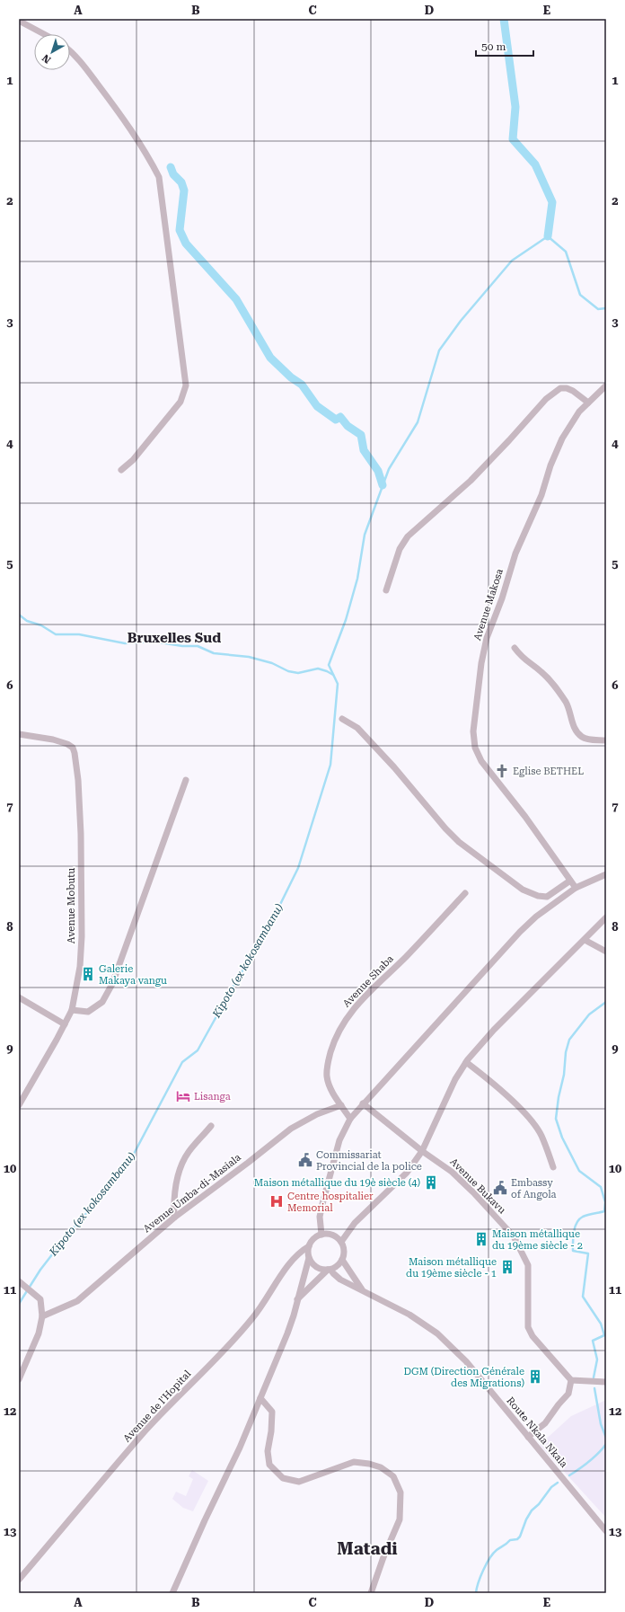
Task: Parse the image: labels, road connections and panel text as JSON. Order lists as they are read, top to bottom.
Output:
{
  "streets": {
    "street": [
      "Avenue Makosa",
      "Avenue Mobutu",
      "Avenue Shaba",
      "Avenue Bukavu",
      "Avenue Umba-di-Masiala",
      "Avenue de l'Hopital",
      "Route Nkala Nkala"
    ]
  },
  "crossings": [
    ["Avenue Shaba", "Avenue Umba-di-Masiala"],
    ["Avenue de l'Hopital", "Route Nkala Nkala"]
  ],
  "districts": ["Bruxelles Sud", "Matadi"],
  "water": ["Kipoto (ex kokosambanu)"],
  "places": {
    "church": ["Eglise BETHEL"],
    "building": [
      "Galerie Makaya vangu",
      "Maison métallique du 19è siècle (4)",
      "Maison métallique du 19ème siècle - 2",
      "Maison métallique du 19ème siècle - 1",
      "DGM (Direction Générale des Migrations)"
    ],
    "hotel": ["Lisanga"],
    "public building": ["Commissariat Provincial de la police", "Embassy of Angola"],
    "hospital": ["Centre hospitalier Memorial"]
  },
  "scale_bar": "50 m",
  "north": "bottom left",
  "grid": {
    "columns": [
      "A",
      "B",
      "C",
      "D",
      "E"
    ],
    "rows": [
      "1",
      "2",
      "3",
      "4",
      "5",
      "6",
      "7",
      "8",
      "9",
      "10",
      "11",
      "12",
      "13"
    ]
  }
}
